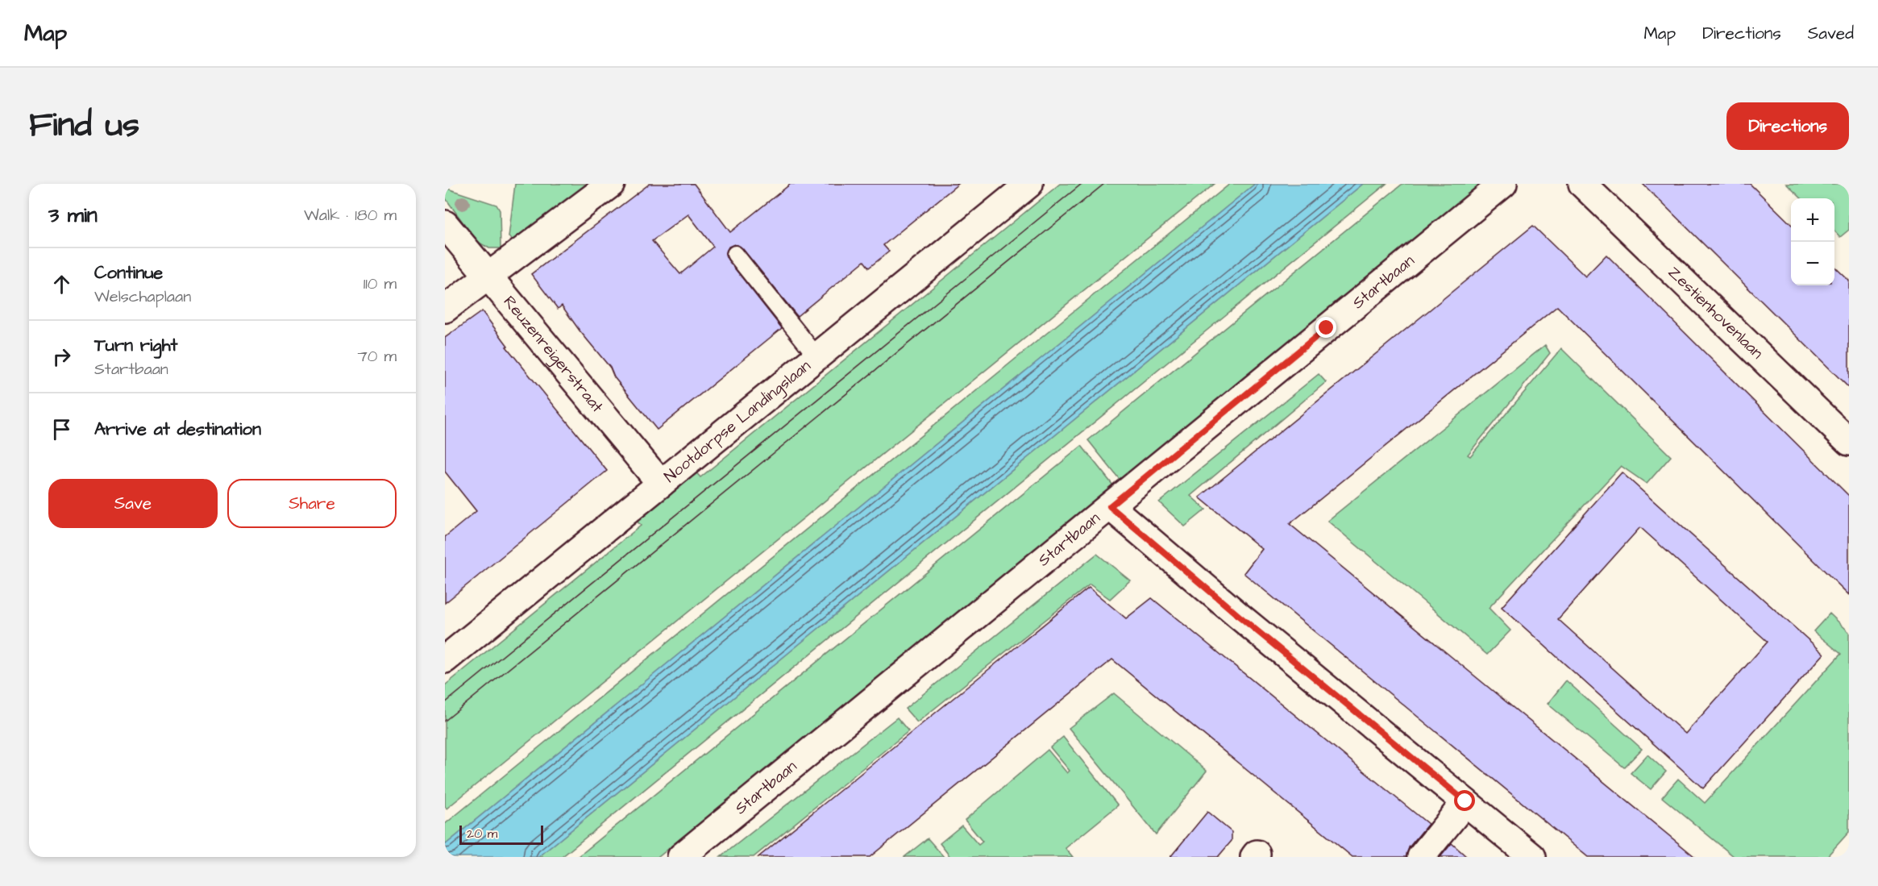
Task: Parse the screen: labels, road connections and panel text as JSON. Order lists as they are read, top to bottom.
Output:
{
  "streets": {
    "street": [
      "Startbaan",
      "Zestienhovenlaan",
      "Reuzenreigerstraat",
      "Nootdorpse Landingslaan"
    ]
  },
  "crossings": [
    ["Reuzenreigerstraat", "Nootdorpse Landingslaan"]
  ],
  "scale_bar": "20 m",
  "page": {
    "header": "Map",
    "nav": ["Map", "Directions", "Saved"],
    "title": "Find us",
    "buttons": [
      "Directions",
      ["Save", "Share"]
    ],
    "heading": ["3 min", "Walk · 180 m"],
    "map_buttons": ["+", "−"],
    "list": [
      ["Continue", "Welschaplaan", "110 m"],
      ["Turn right", "Startbaan", "70 m"],
      "Arrive at destination"
    ],
    "scale": "20 m"
  }
}
